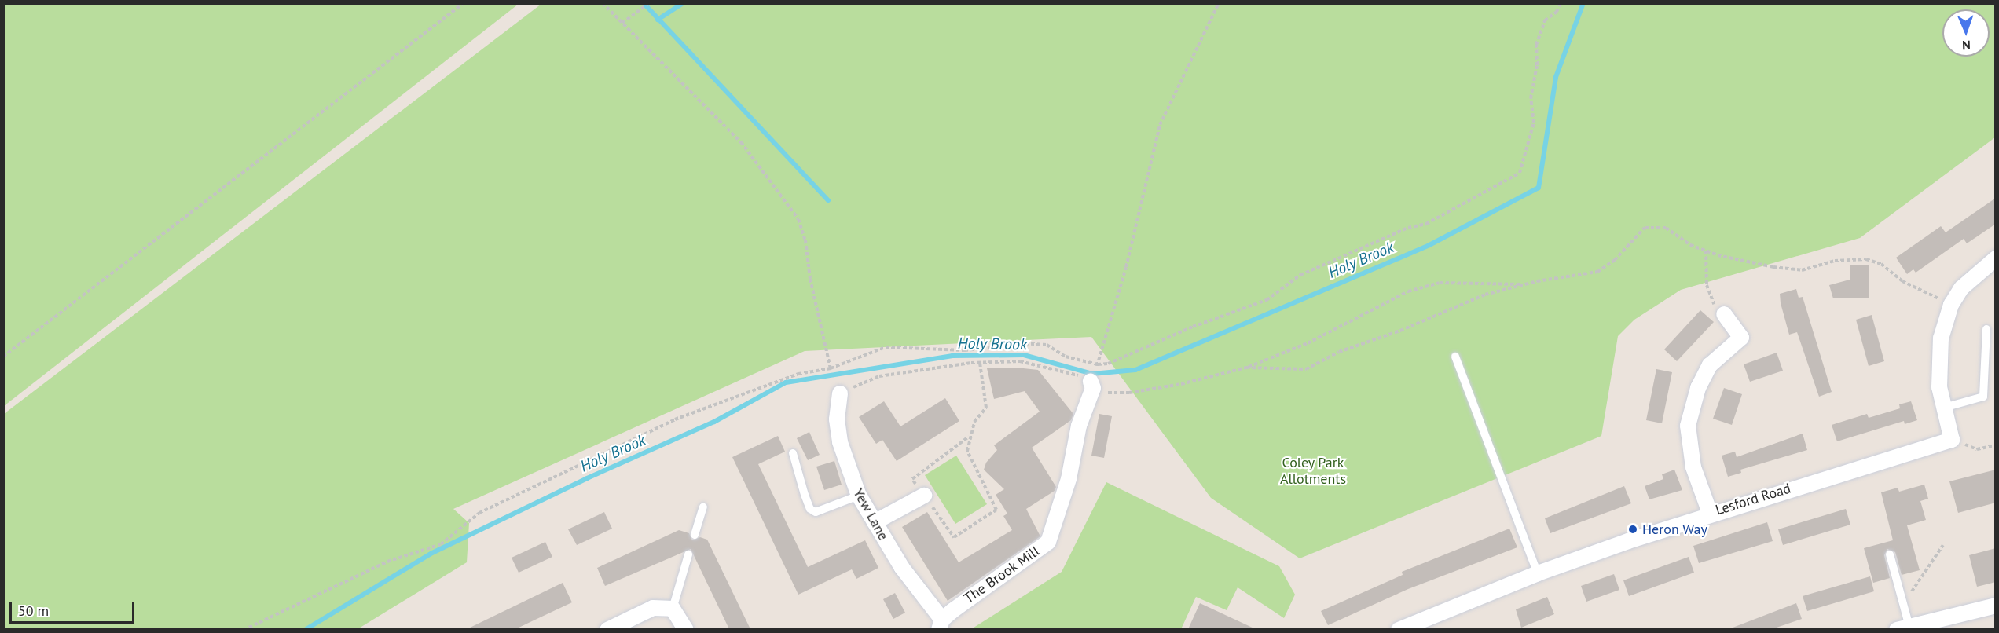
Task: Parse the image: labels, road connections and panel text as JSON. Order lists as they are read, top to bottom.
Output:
{
  "streets": {
    "street": ["Lesford Road", "Yew Lane", "The Brook Mill"]
  },
  "crossings": [
    ["Yew Lane", "The Brook Mill"]
  ],
  "water": ["Holy Brook"],
  "parks": ["Coley Park Allotments"],
  "places": ["Heron Way"],
  "scale_bar": "50 m",
  "north": "bottom"
}
